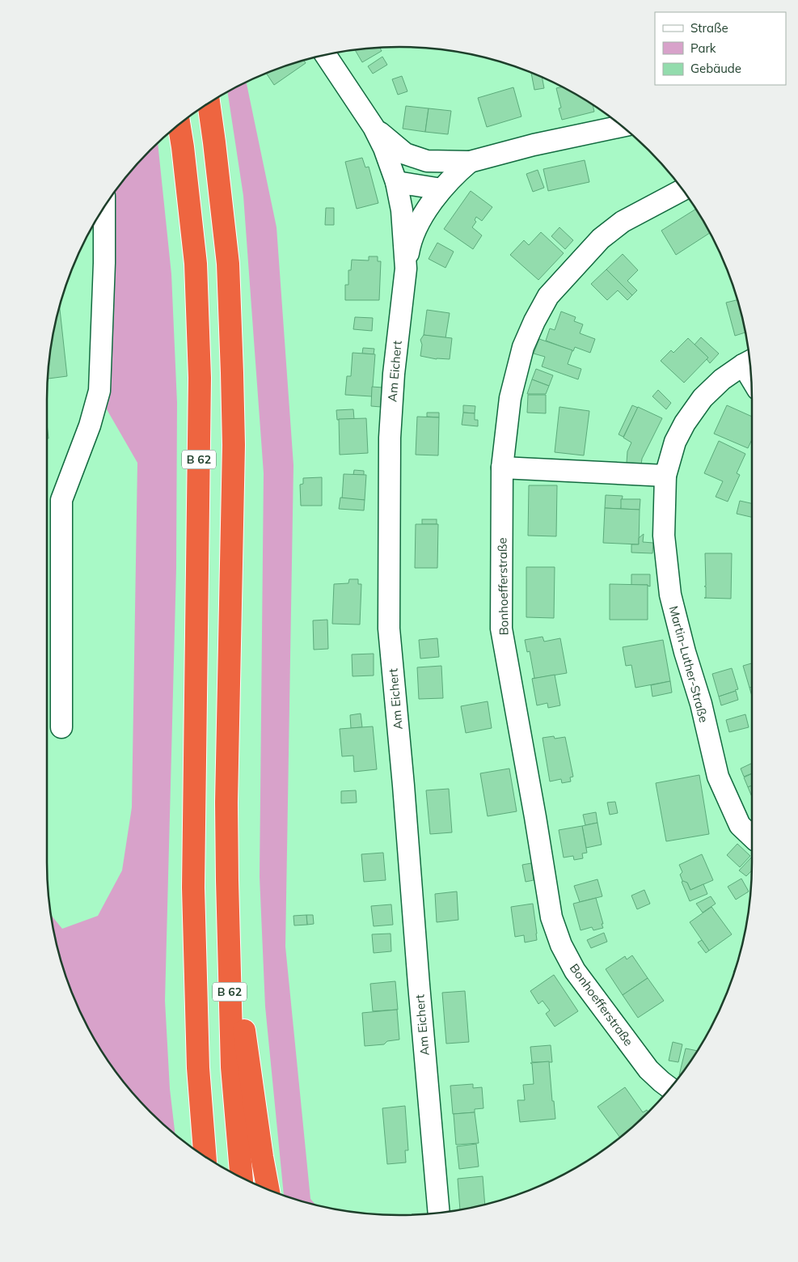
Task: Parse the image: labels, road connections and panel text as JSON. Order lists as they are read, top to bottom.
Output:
{
  "streets": {
    "highway": ["B 62"],
    "street": ["Am Eichert", "Bonhoefferstraße", "Martin-Luther-Straße"]
  },
  "legend": ["Straße", "Park", "Gebäude"]
}
